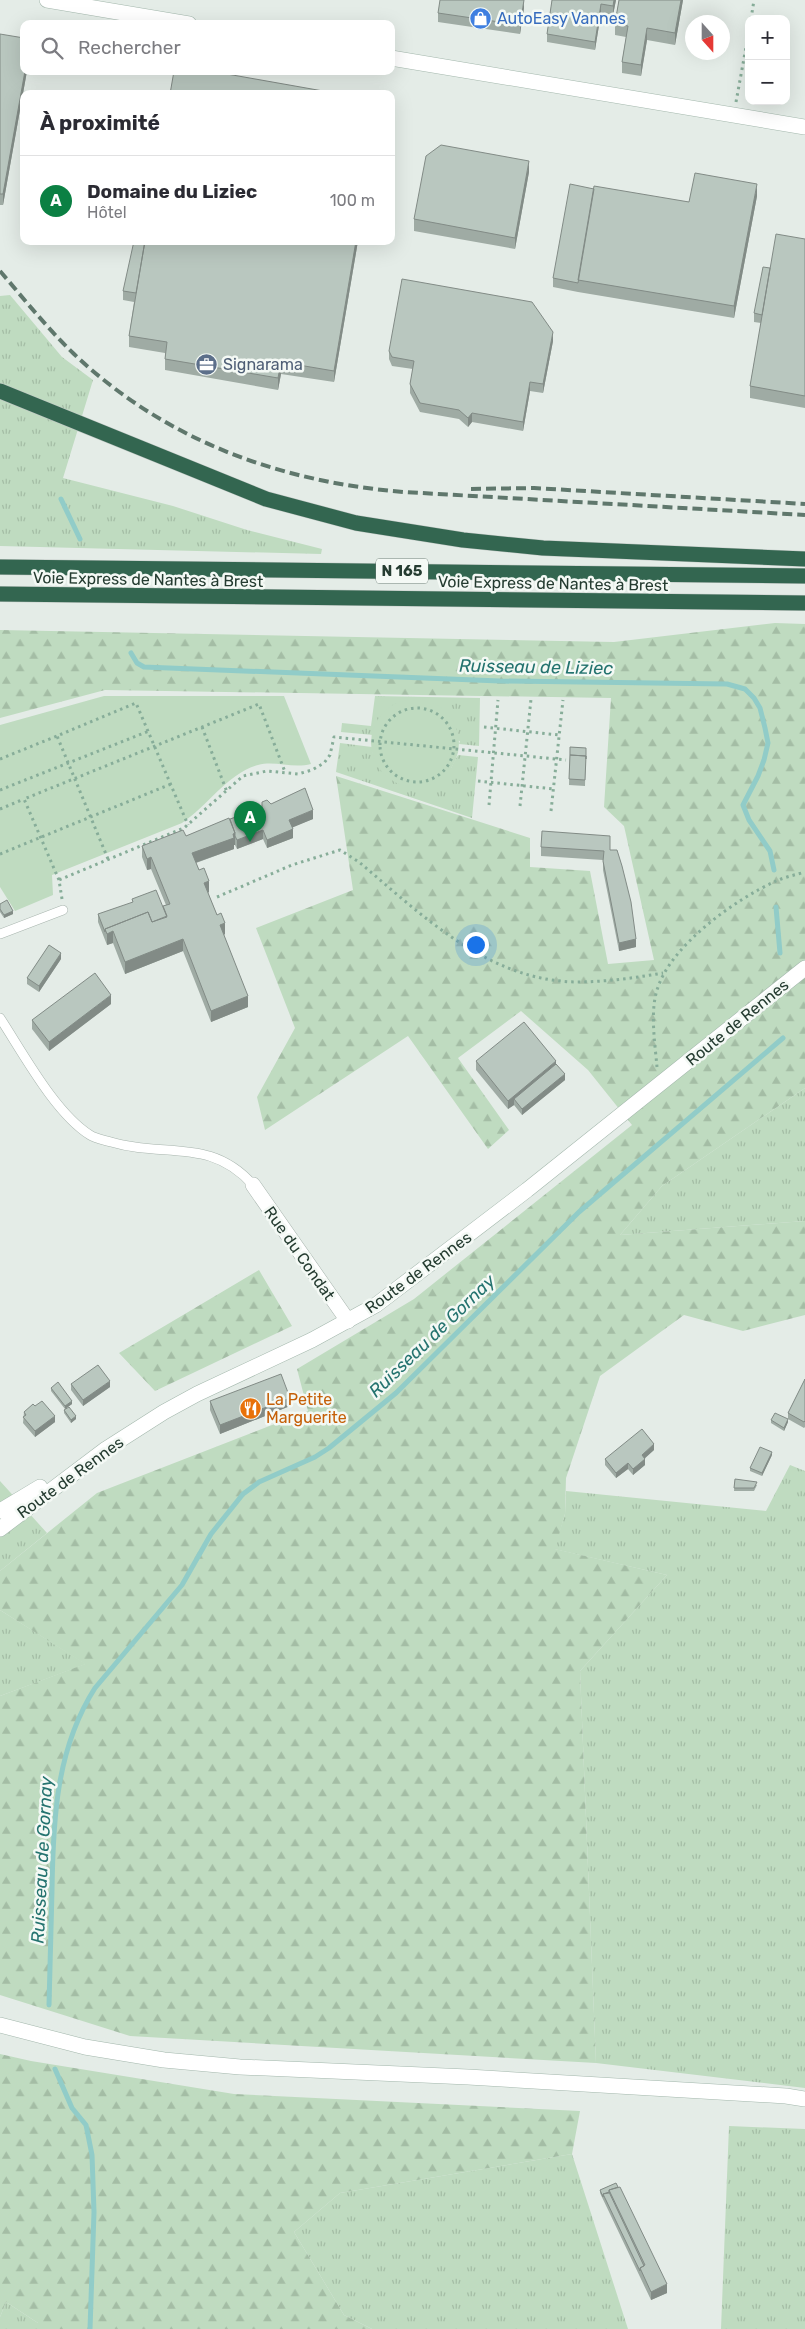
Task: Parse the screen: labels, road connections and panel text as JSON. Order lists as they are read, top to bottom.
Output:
{
  "streets": {
    "highway": ["N 165", "Voie Express de Nantes à Brest"],
    "main road": ["Route de Rennes", "Rue du Condat"]
  },
  "crossings": [
    ["Route de Rennes", "Rue du Condat"]
  ],
  "water": ["Ruisseau de Liziec", "Ruisseau de Gornay"],
  "places": {
    "shop": ["AutoEasy Vannes"],
    "office": ["Signarama"],
    "restaurant": ["La Petite Marguerite"]
  },
  "north": "bottom",
  "page": {
    "map_buttons": ["+", "−"],
    "search": "Rechercher",
    "heading": "À proximité",
    "list": [
      {
        "mark": "A",
        "name": "Domaine du Liziec",
        "note": "Hôtel",
        "value": "100 m"
      }
    ],
    "pins": "A"
  }
}
